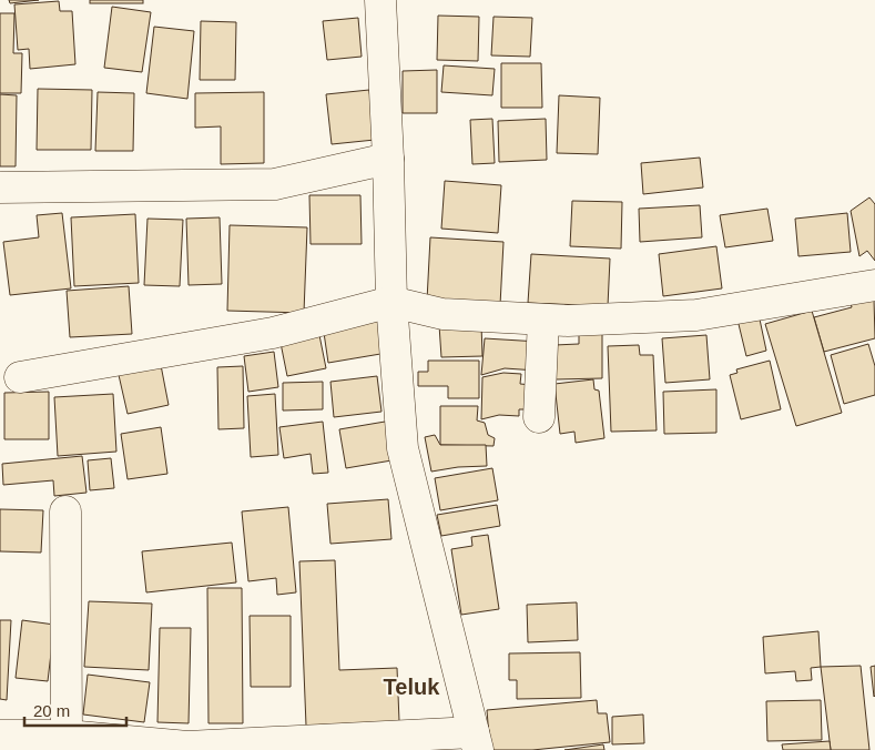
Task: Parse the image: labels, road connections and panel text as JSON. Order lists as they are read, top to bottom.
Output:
{
  "districts": ["Teluk"],
  "scale_bar": "20 m"
}
